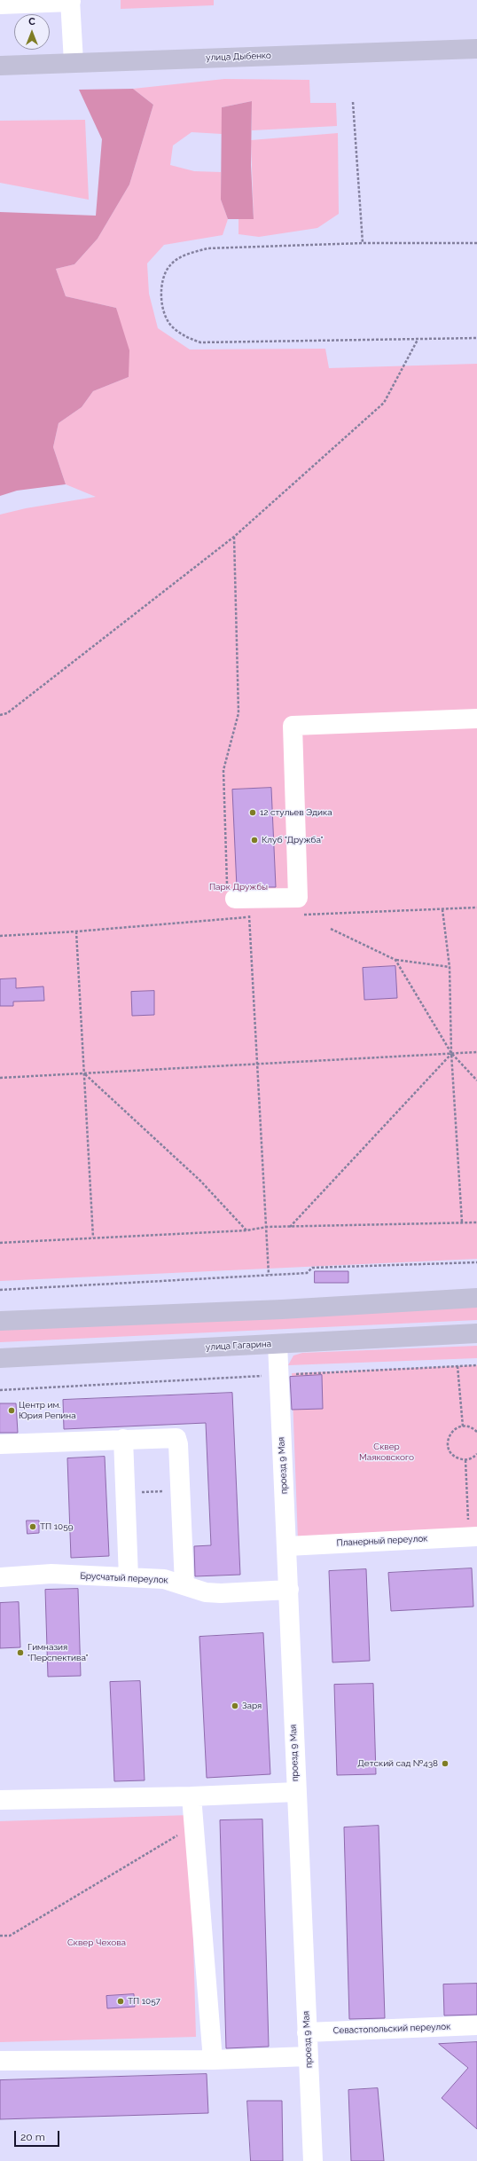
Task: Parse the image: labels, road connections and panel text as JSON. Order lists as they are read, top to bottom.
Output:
{
  "streets": {
    "main road": ["улица Дыбенко", "улица Гагарина"],
    "street": [
      "проезд 9 Мая",
      "Планерный переулок",
      "Брусчатый переулок",
      "Севастопольский переулок"
    ]
  },
  "crossings": [
    ["улица Гагарина", "проезд 9 Мая"],
    ["проезд 9 Мая", "Планерный переулок"],
    ["проезд 9 Мая", "Брусчатый переулок"],
    ["проезд 9 Мая", "Севастопольский переулок"]
  ],
  "parks": ["Парк Дружбы", "Сквер Маяковского", "Сквер Чехова"],
  "places": [
    "12 стульев Эдика",
    "Клуб \"Дружба\"",
    "Центр им. Юрия Репина",
    "ТП 1059",
    "Гимназия \"Перспектива\"",
    "Заря",
    "Детский сад №438",
    "ТП 1057"
  ],
  "scale_bar": "20 m",
  "north": "top"
}
